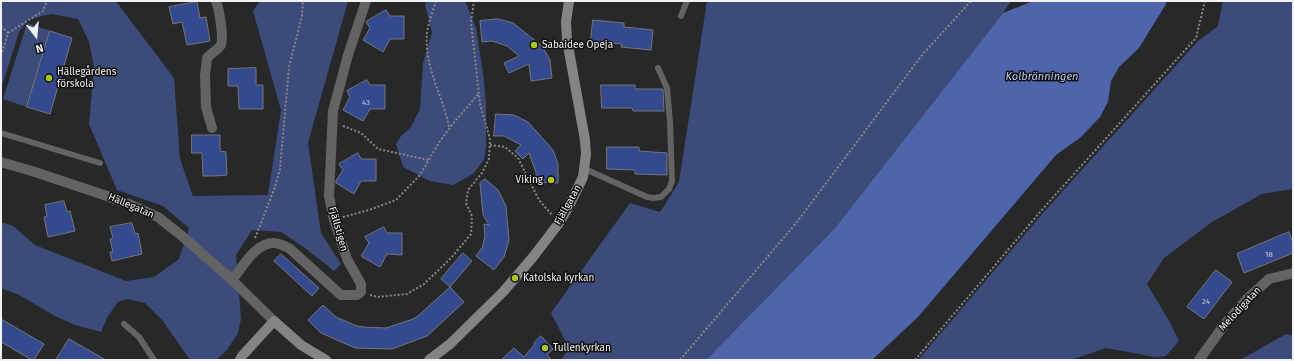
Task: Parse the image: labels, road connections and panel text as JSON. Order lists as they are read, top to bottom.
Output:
{
  "streets": {
    "street": [
      "Fjällgatan",
      "Hällegatan",
      "Fjällstigen",
      "Melodigatan"
    ]
  },
  "water": ["Kolbränningen"],
  "places": [
    "Sabaidee Opeja",
    "Hällegårdens förskola",
    "Viking",
    "Katolska kyrkan",
    "Tullenkyrkan"
  ],
  "house_numbers": ["43", "18", "24"],
  "north": "bottom"
}
